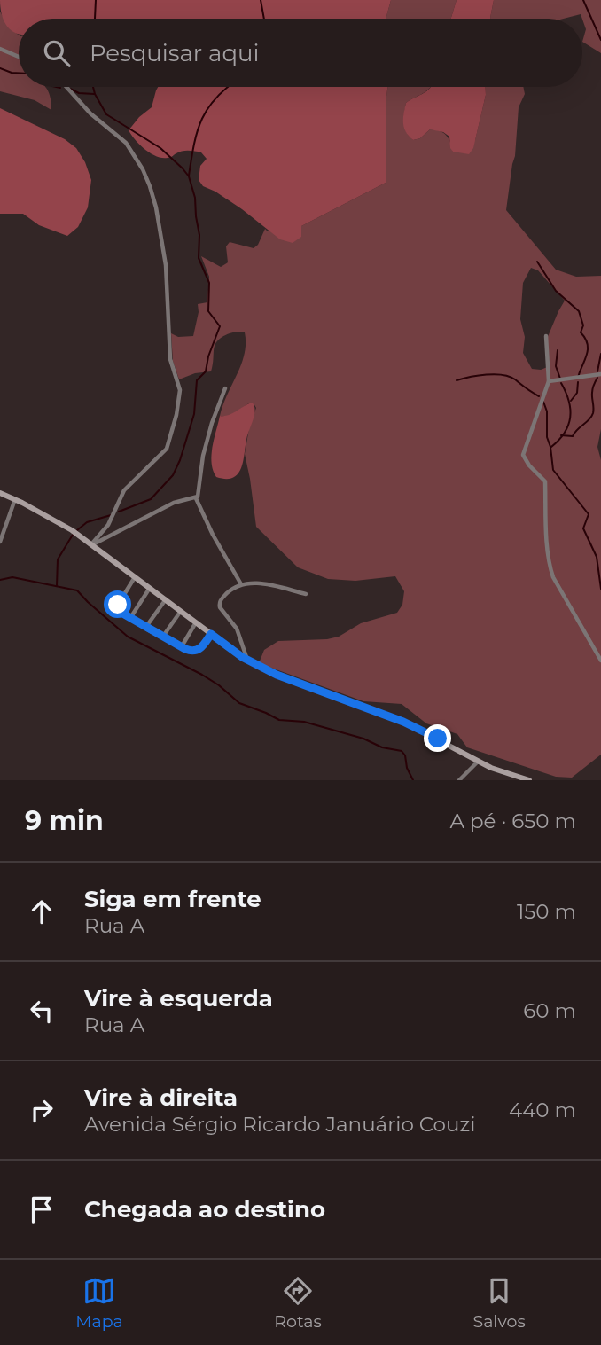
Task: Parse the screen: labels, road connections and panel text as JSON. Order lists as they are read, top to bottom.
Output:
{
  "page": {
    "search": "Pesquisar aqui",
    "heading": ["9 min", "A pé · 650 m"],
    "list": [
      ["Siga em frente", "Rua A", "150 m"],
      ["Vire à esquerda", "Rua A", "60 m"],
      ["Vire à direita", "Avenida Sérgio Ricardo Januário Couzi", "440 m"],
      "Chegada ao destino"
    ],
    "nav": ["Mapa", "Rotas", "Salvos"]
  }
}
